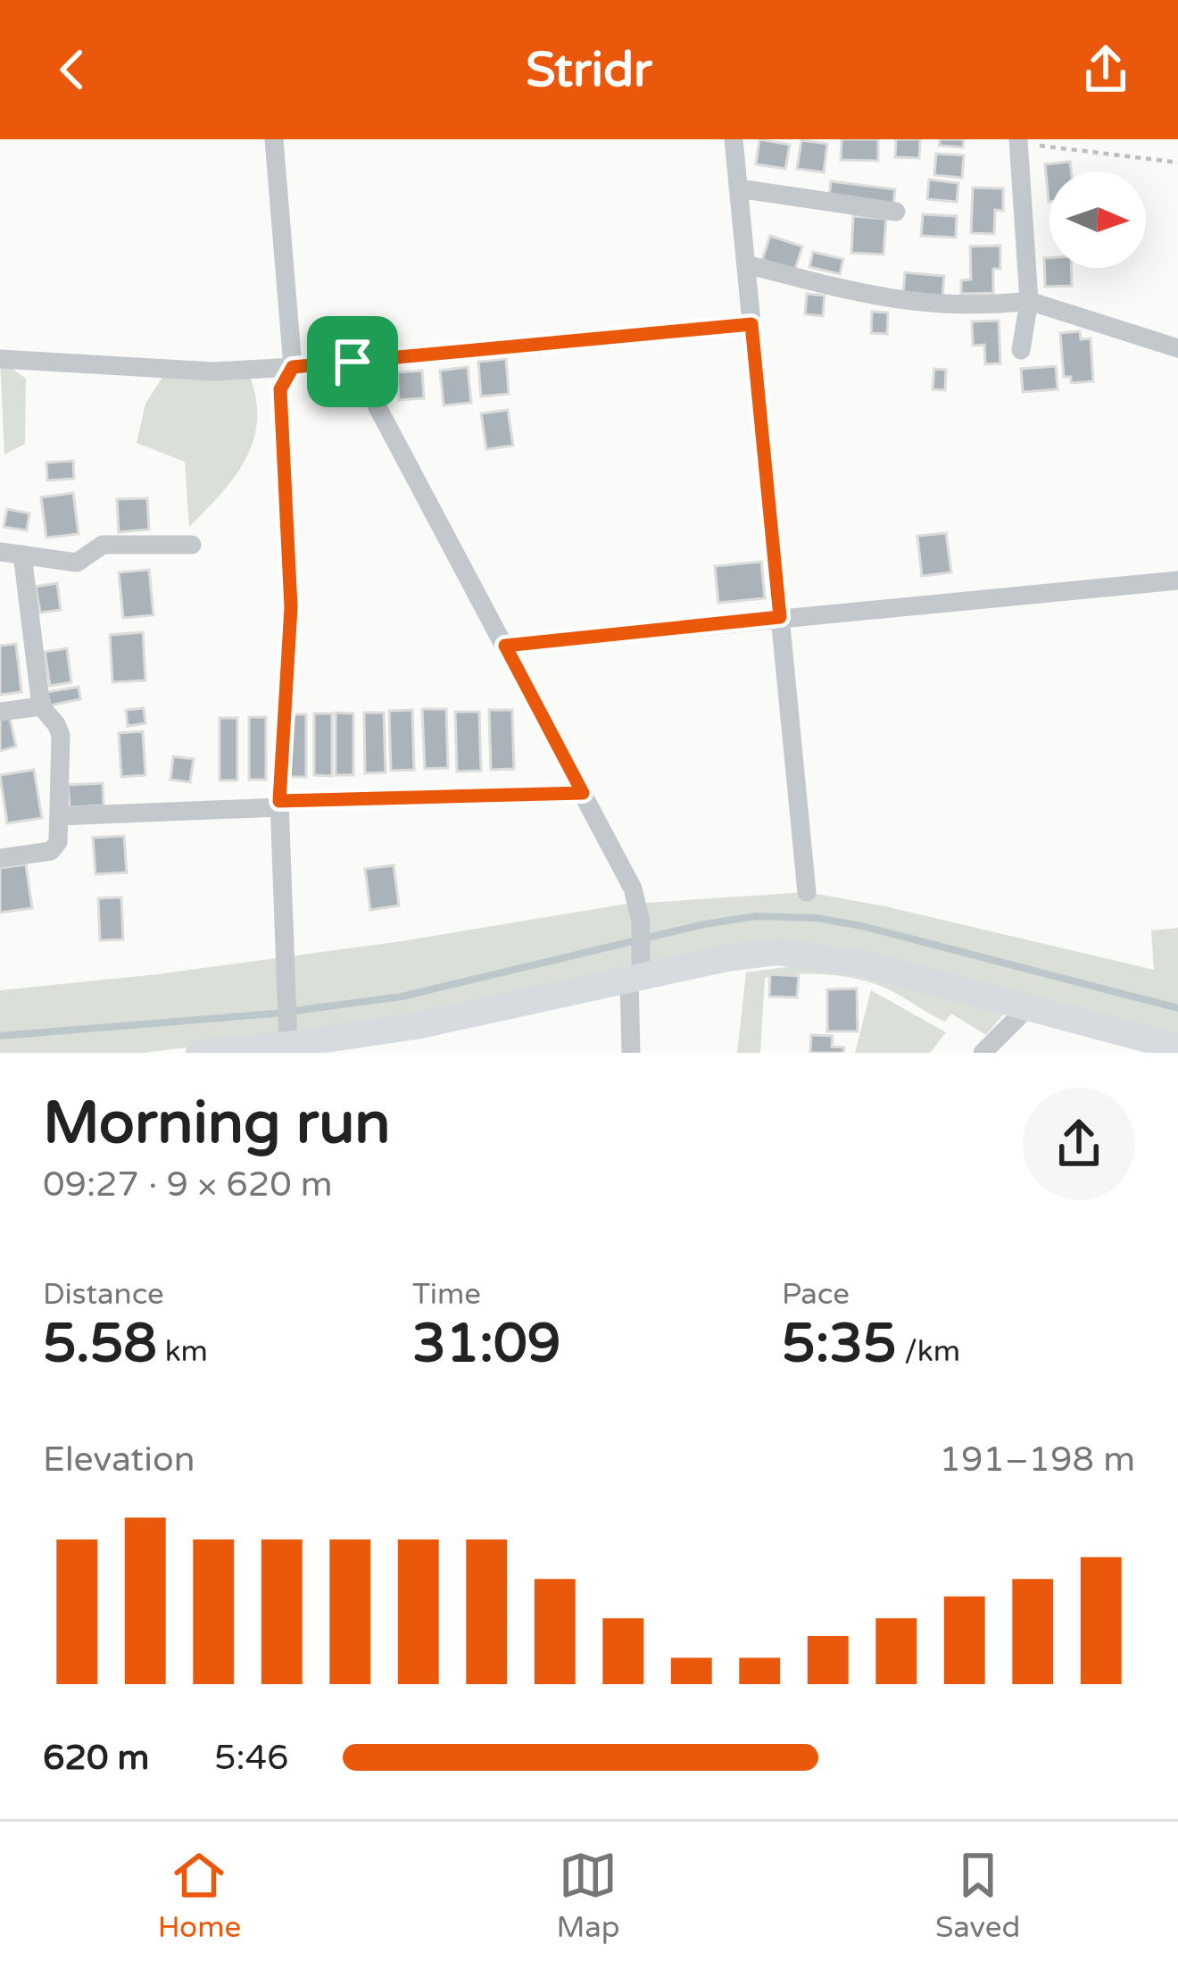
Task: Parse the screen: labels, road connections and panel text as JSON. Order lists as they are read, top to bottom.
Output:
{
  "north": "right",
  "page": {
    "header": "Stridr",
    "heading": ["Morning run", "09:27 · 9 × 620 m"],
    "stats": [
      ["Distance", "5.58 km"],
      ["Time", "31:09"],
      ["Pace", "5:35 /km"]
    ],
    "chart": ["Elevation", "191–198 m"],
    "list": [
      {
        "name": "620 m",
        "note": "5:46"
      }
    ],
    "tabs": ["Home", "Map", "Saved"]
  }
}
